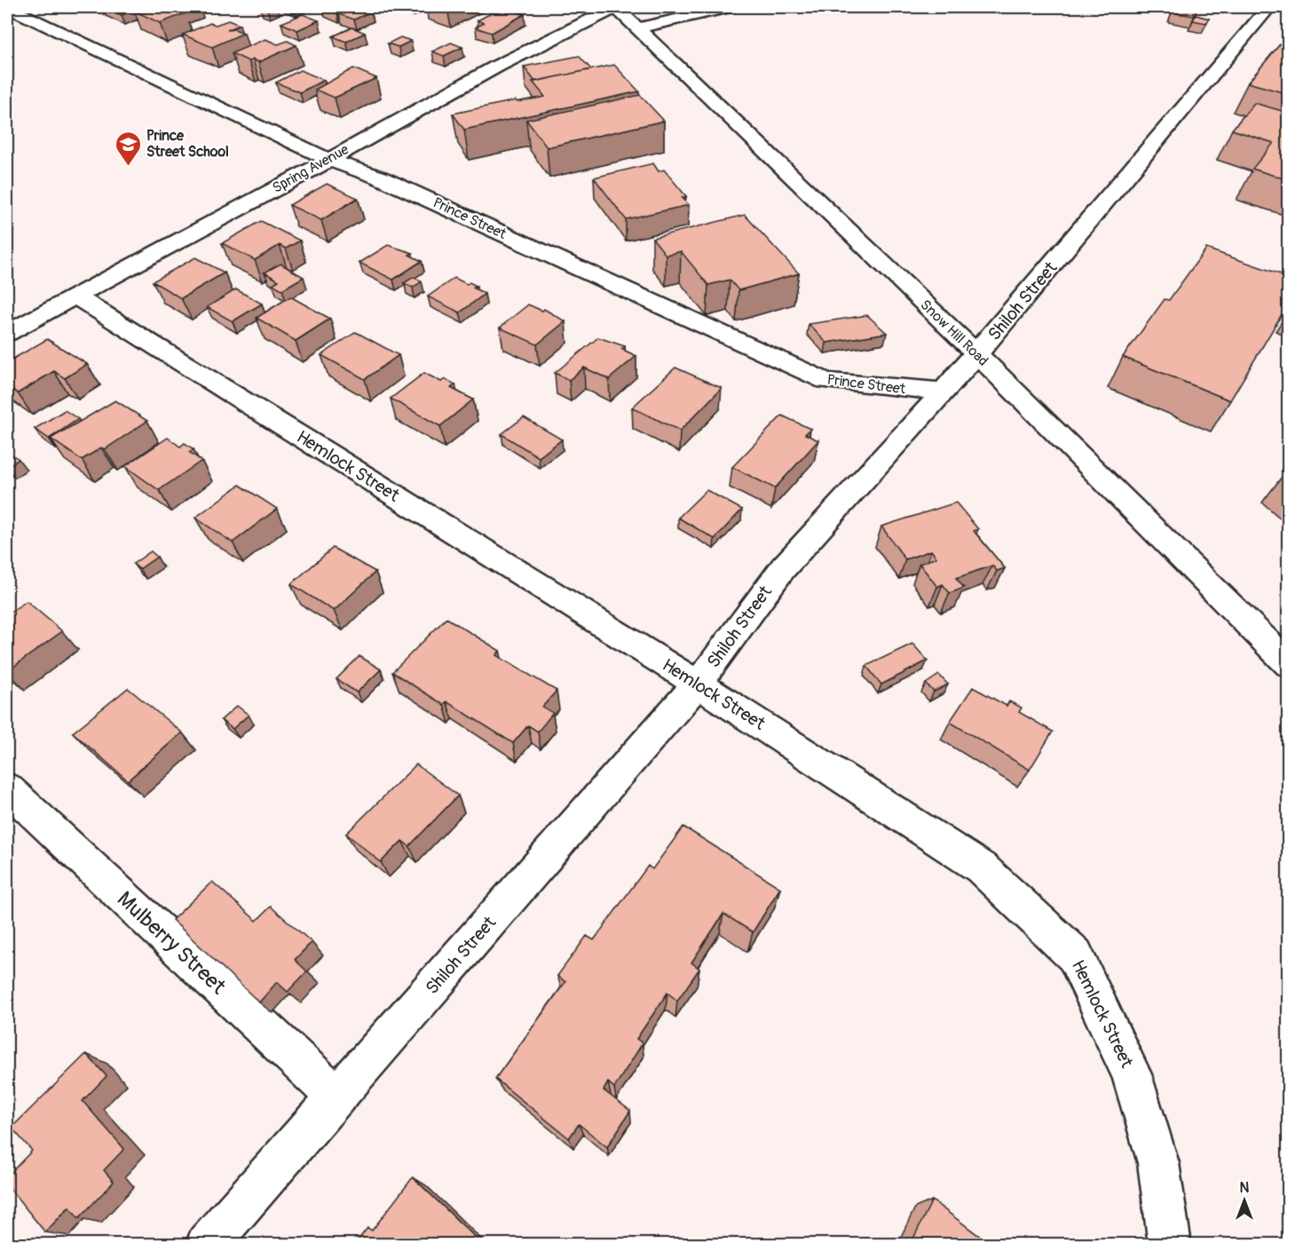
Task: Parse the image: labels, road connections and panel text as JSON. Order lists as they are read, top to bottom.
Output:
{
  "streets": {
    "street": [
      "Spring Avenue",
      "Prince Street",
      "Shiloh Street",
      "Snow Hill Road",
      "Hemlock Street",
      "Mulberry Street"
    ]
  },
  "crossings": [
    ["Spring Avenue", "Prince Street"],
    ["Spring Avenue", "Snow Hill Road"],
    ["Spring Avenue", "Hemlock Street"],
    ["Prince Street", "Shiloh Street"],
    ["Shiloh Street", "Snow Hill Road"],
    ["Shiloh Street", "Hemlock Street"],
    ["Shiloh Street", "Mulberry Street"]
  ],
  "places": {
    "school or university": ["Prince Street School"]
  },
  "north": "top"
}
